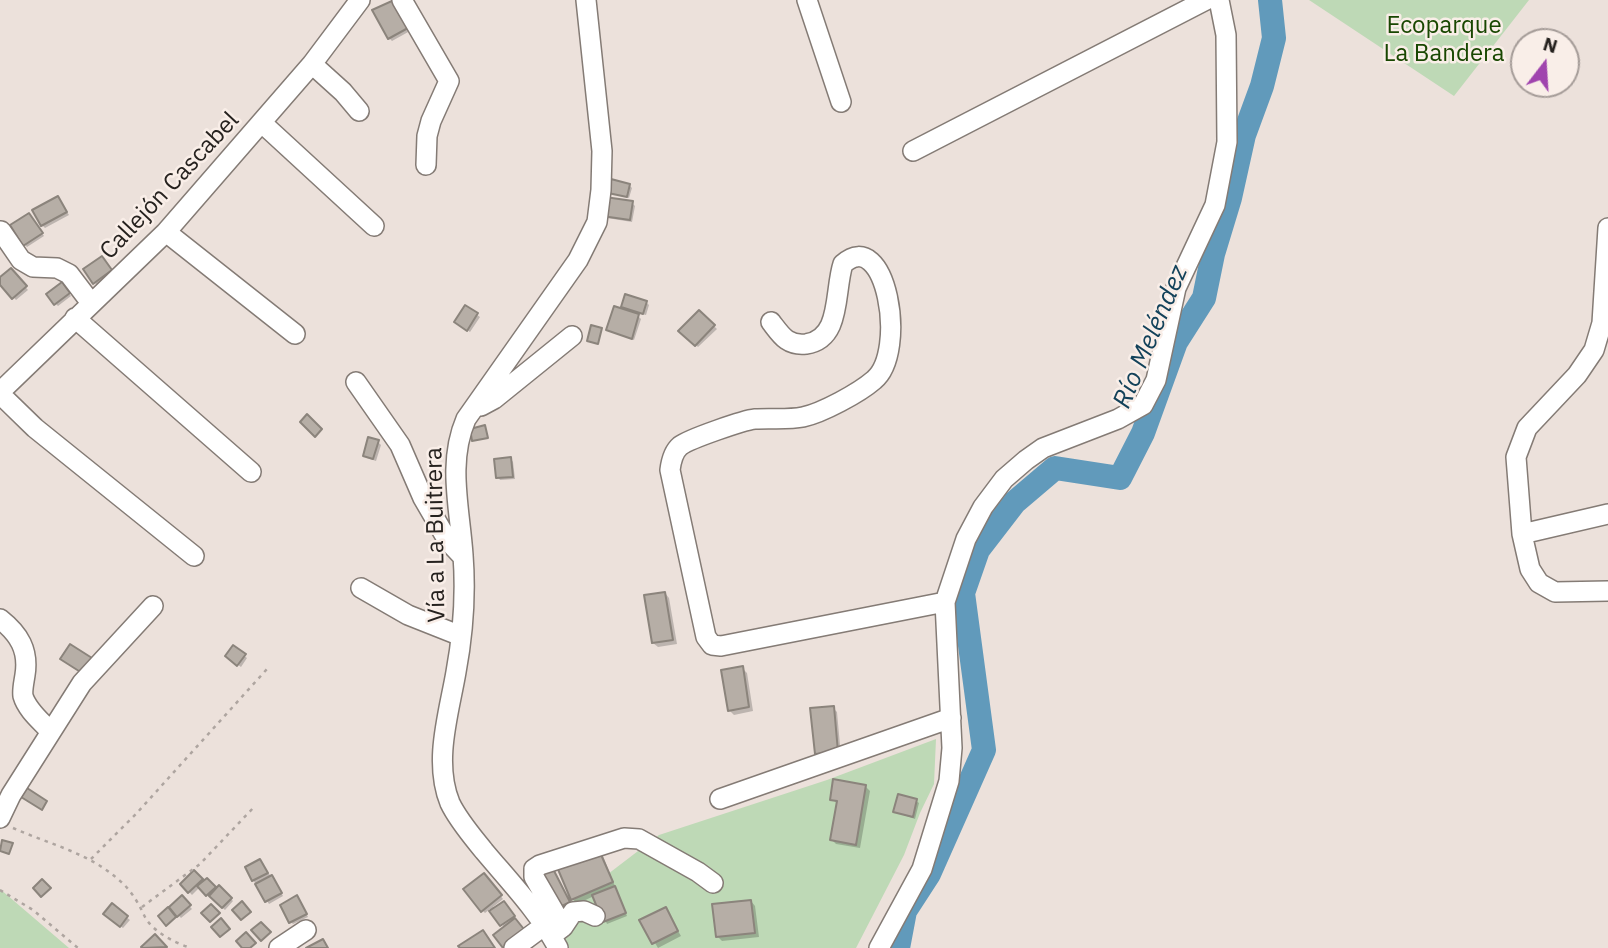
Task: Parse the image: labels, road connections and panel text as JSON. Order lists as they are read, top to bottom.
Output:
{
  "streets": {
    "street": ["Callejón Cascabel", "Vía a La Buitrera"]
  },
  "water": ["Río Meléndez"],
  "parks": ["Ecoparque La Bandera"],
  "north": "top"
}
